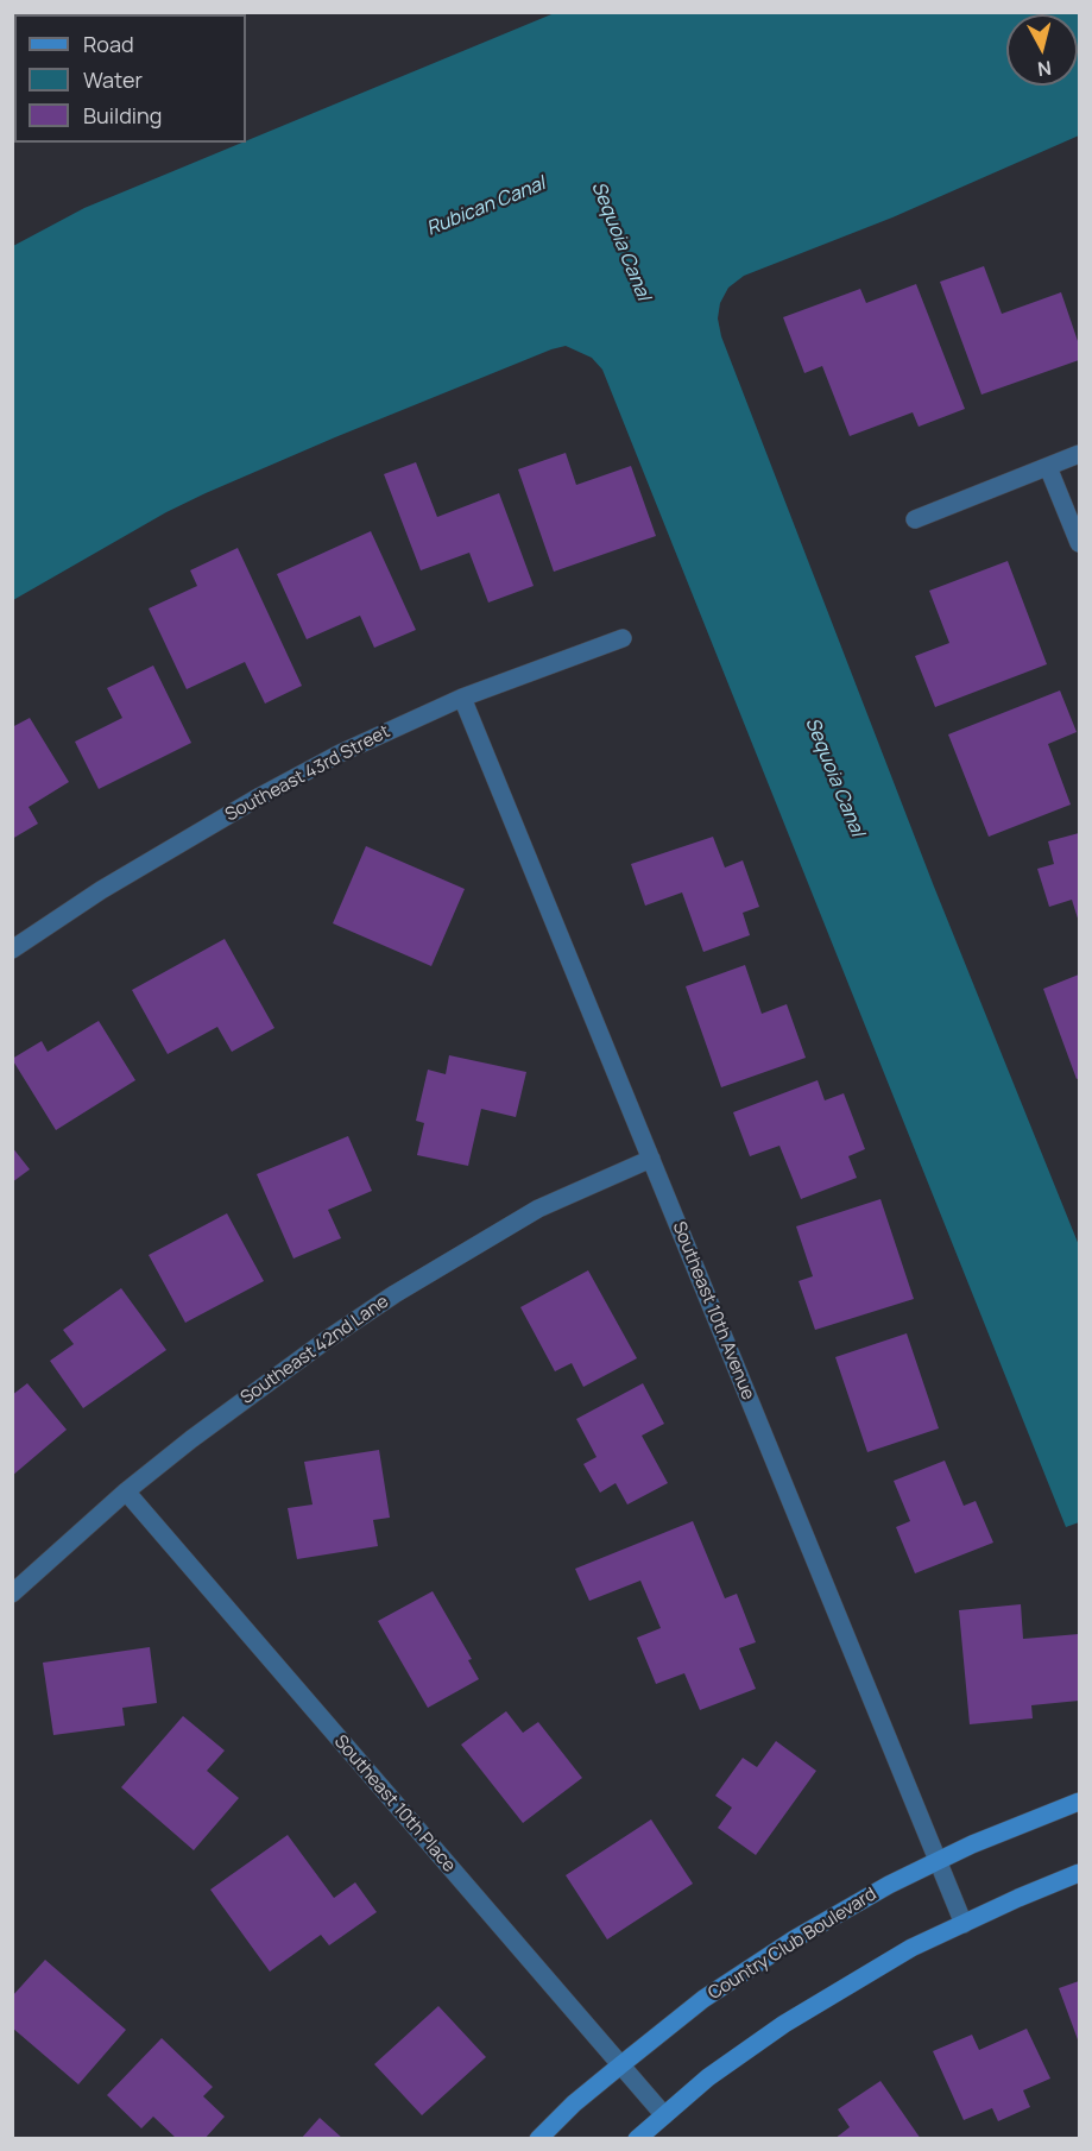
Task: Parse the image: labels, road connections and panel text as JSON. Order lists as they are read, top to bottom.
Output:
{
  "streets": {
    "main road": ["Country Club Boulevard"],
    "street": [
      "Southeast 43rd Street",
      "Southeast 10th Avenue",
      "Southeast 42nd Lane",
      "Southeast 10th Place"
    ]
  },
  "crossings": [
    ["Southeast 43rd Street", "Southeast 10th Avenue"],
    ["Southeast 10th Avenue", "Southeast 42nd Lane"],
    ["Southeast 10th Avenue", "Country Club Boulevard"],
    ["Southeast 42nd Lane", "Southeast 10th Place"],
    ["Southeast 10th Place", "Country Club Boulevard"]
  ],
  "water": ["Rubican Canal", "Sequoia Canal"],
  "legend": ["Road", "Water", "Building"],
  "north": "bottom"
}
